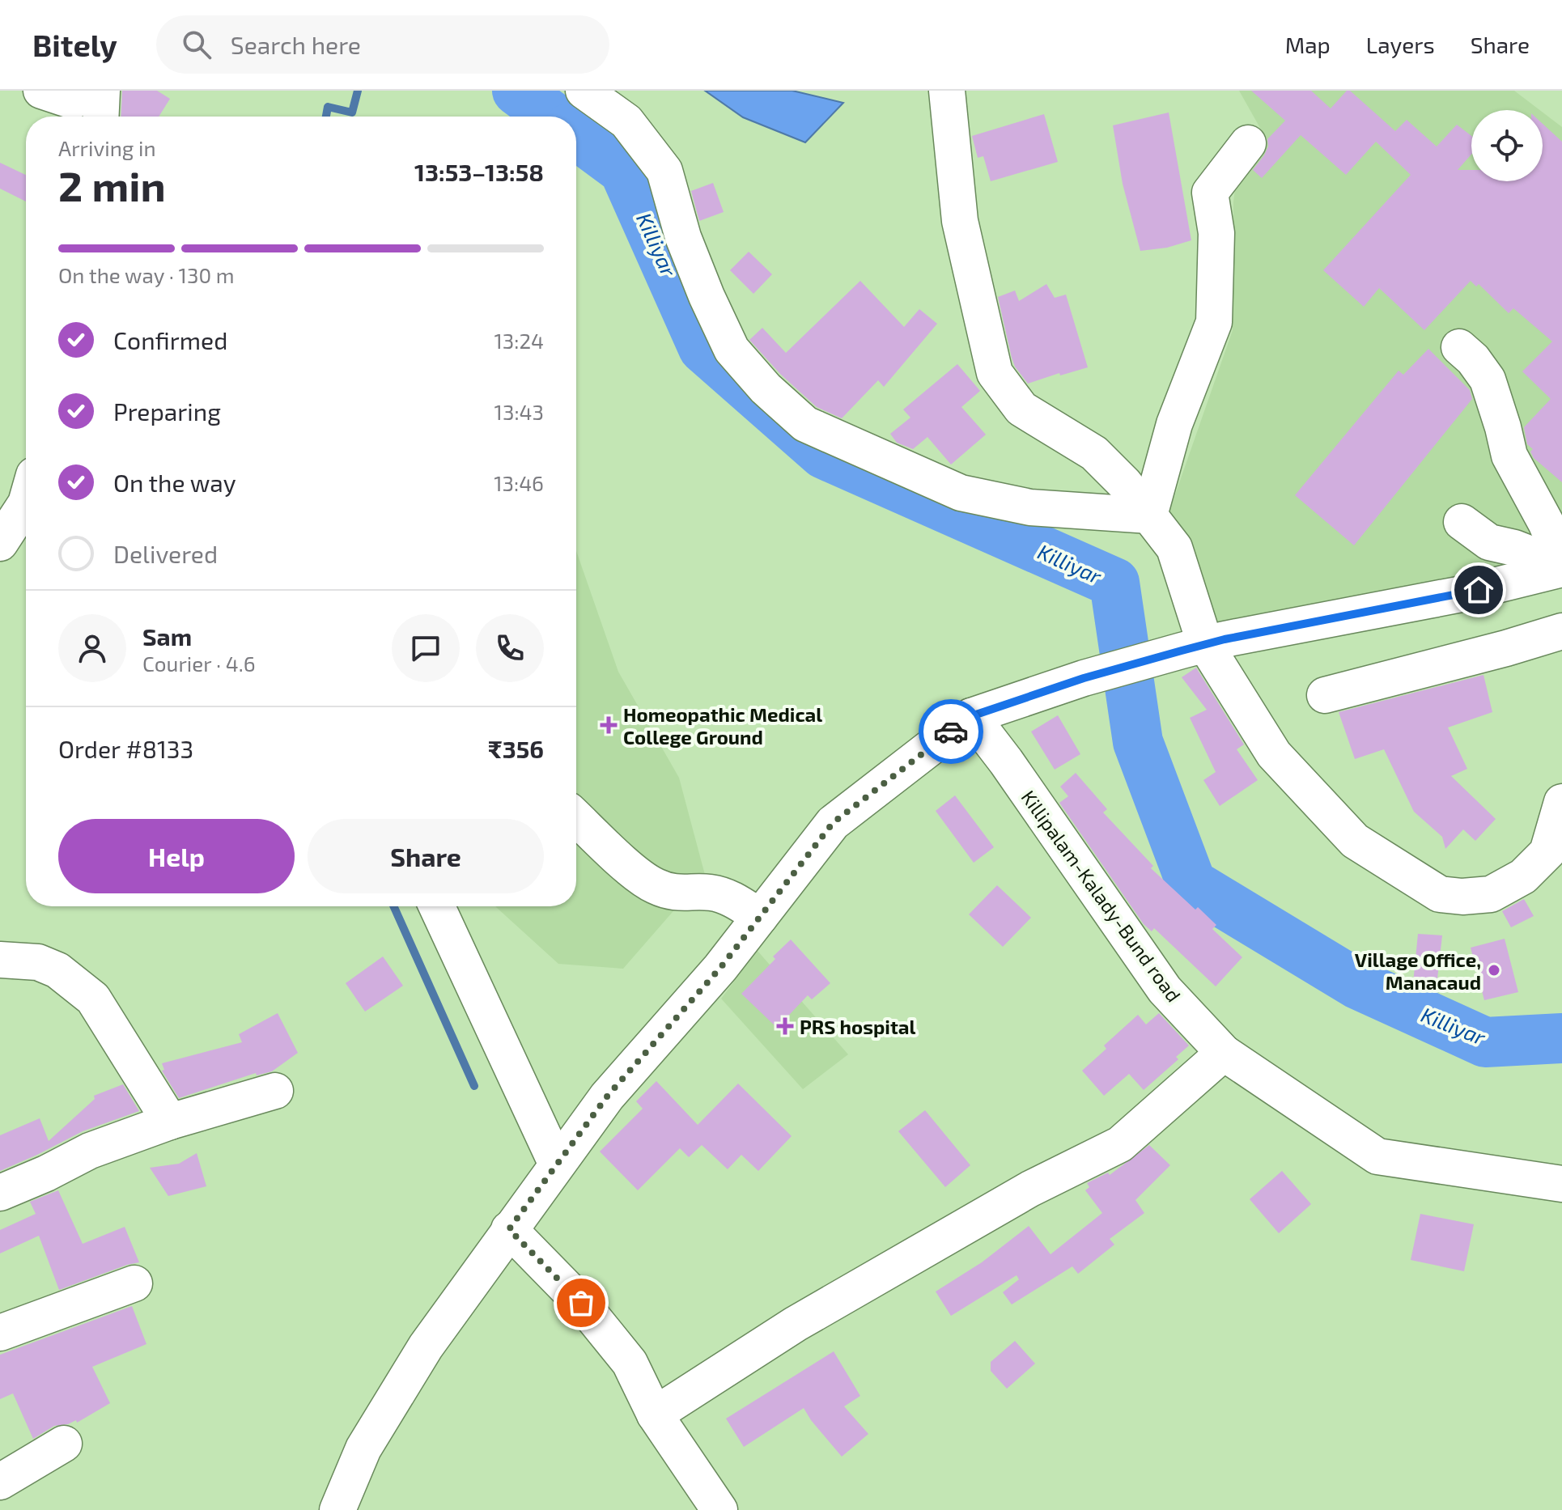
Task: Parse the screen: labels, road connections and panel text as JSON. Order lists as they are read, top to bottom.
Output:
{
  "streets": {
    "street": ["Killipalam-Kalady-Bund road"]
  },
  "water": ["Killiyar"],
  "places": {
    "health": ["Homeopathic Medical College Ground", "PRS hospital"],
    "other": ["Village Office, Manacaud"]
  },
  "page": {
    "header": "Bitely",
    "search": "Search here",
    "nav": ["Map", "Layers", "Share"],
    "heading": ["2 min", "Arriving in", "13:53–13:58"],
    "panel": [
      "Sam",
      "Courier · 4.6",
      "Order #8133",
      "₹356"
    ],
    "bar": "On the way · 130 m",
    "list": [
      ["Confirmed", "13:24"],
      ["Preparing", "13:43"],
      ["On the way", "13:46"],
      "Delivered"
    ],
    "buttons": ["Help", "Share"]
  }
}
